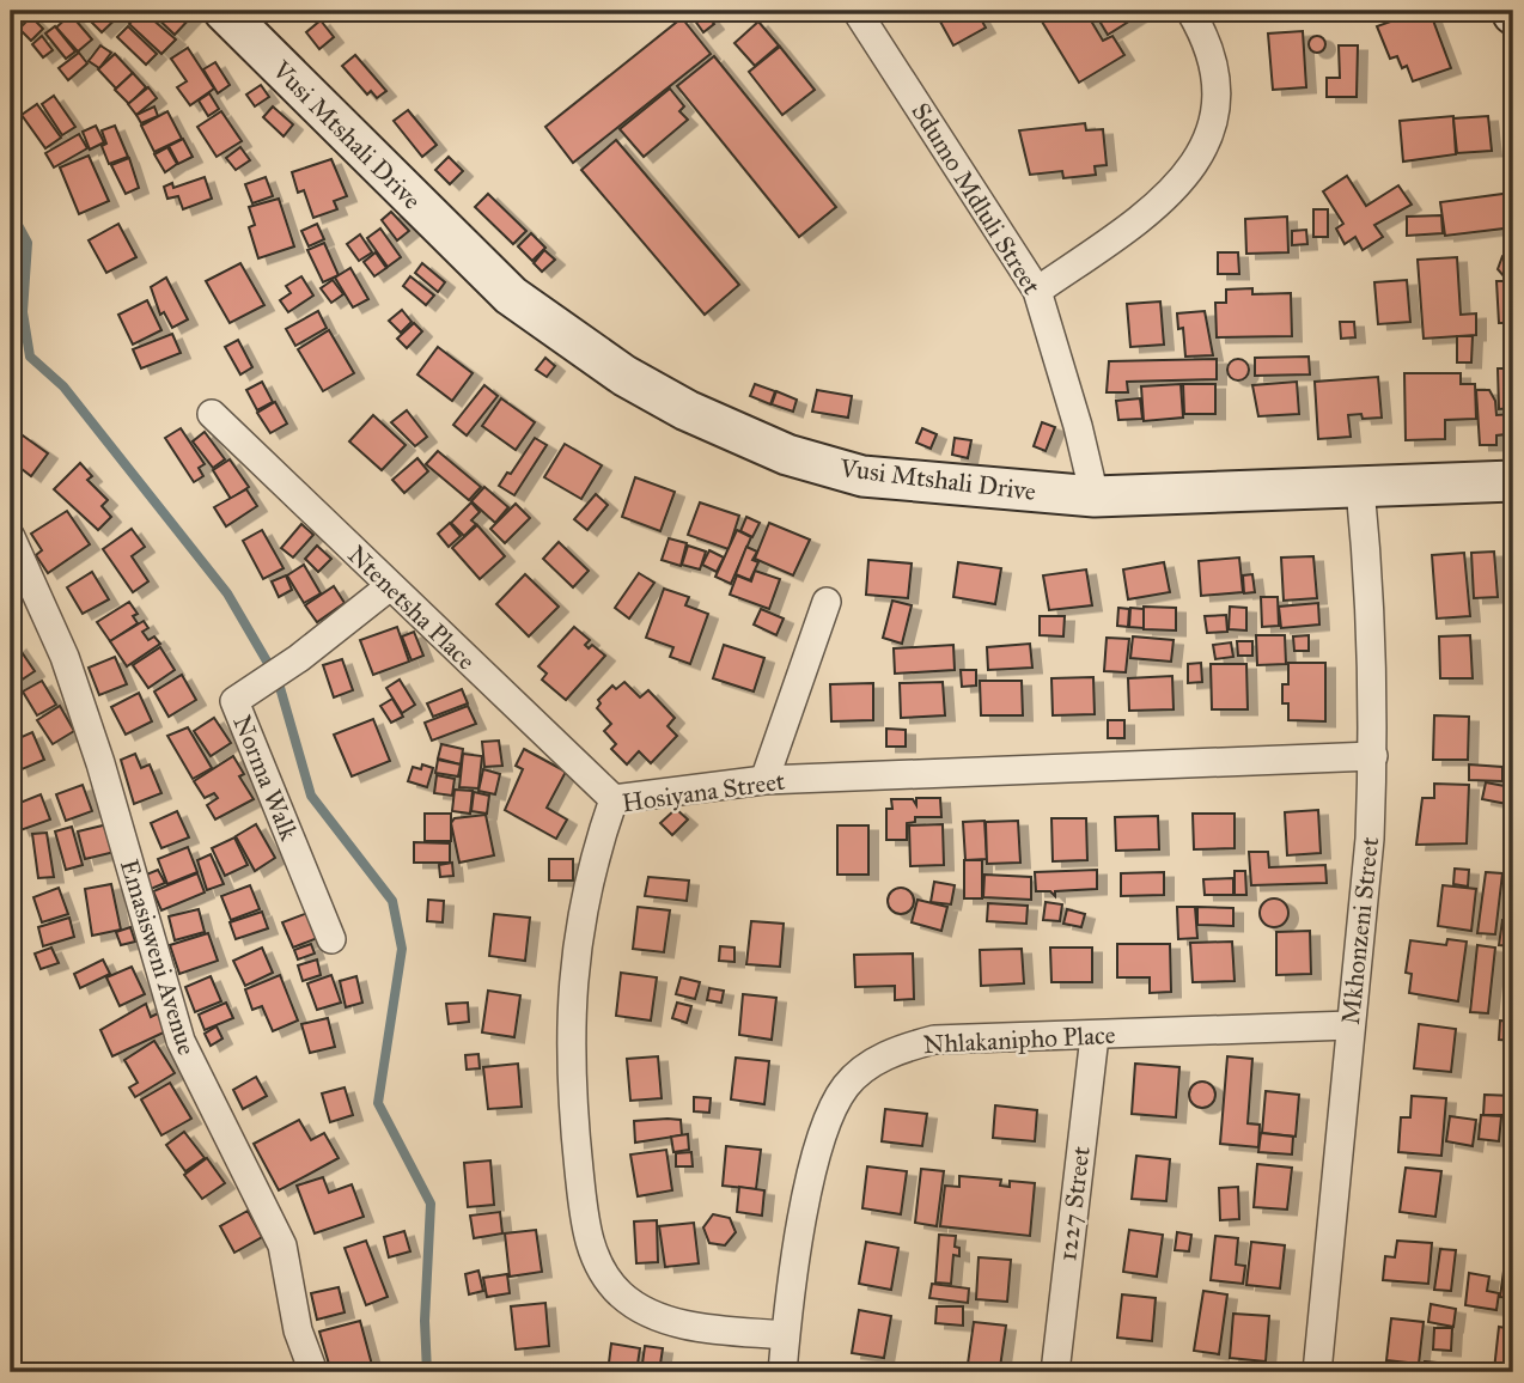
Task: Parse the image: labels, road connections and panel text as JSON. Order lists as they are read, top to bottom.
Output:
{
  "streets": {
    "street": [
      "Vusi Mtshali Drive",
      "Sdumo Mdluli Street",
      "Ntenetsha Place",
      "Norma Walk",
      "Hosiyana Street",
      "Mkhonzeni Street",
      "Emasisweni Avenue",
      "Nhlakanipho Place",
      "1227 Street"
    ]
  },
  "crossings": [
    ["Vusi Mtshali Drive", "Sdumo Mdluli Street"],
    ["Vusi Mtshali Drive", "Mkhonzeni Street"],
    ["Ntenetsha Place", "Norma Walk"],
    ["Ntenetsha Place", "Hosiyana Street"],
    ["Hosiyana Street", "Mkhonzeni Street"],
    ["Hosiyana Street", "Nhlakanipho Place"],
    ["Mkhonzeni Street", "Nhlakanipho Place"],
    ["Nhlakanipho Place", "1227 Street"]
  ]
}
